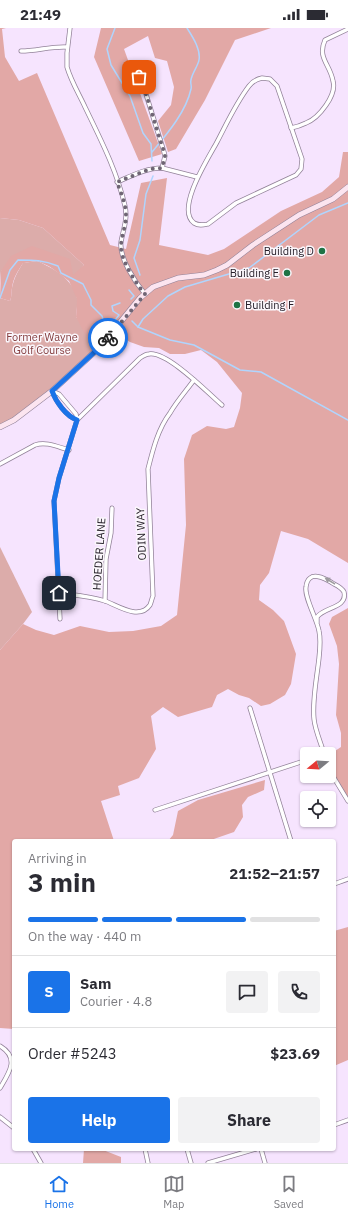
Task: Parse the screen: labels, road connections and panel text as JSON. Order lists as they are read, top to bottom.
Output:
{
  "streets": {
    "street": ["ODIN WAY", "HOEDER LANE"]
  },
  "crossings": [
    ["ODIN WAY", "HOEDER LANE"]
  ],
  "parks": ["Former Wayne Golf Course"],
  "places": ["Building D", "Building E", "Building F"],
  "north": "left",
  "page": {
    "status": "21:49",
    "heading": ["3 min", "Arriving in", "21:52–21:57"],
    "panel": [
      "Sam",
      "Courier · 4.8",
      "Order #5243",
      "$23.69"
    ],
    "bar": "On the way · 440 m",
    "round": "S",
    "buttons": ["Help", "Share"],
    "tabs": ["Home", "Map", "Saved"]
  }
}
